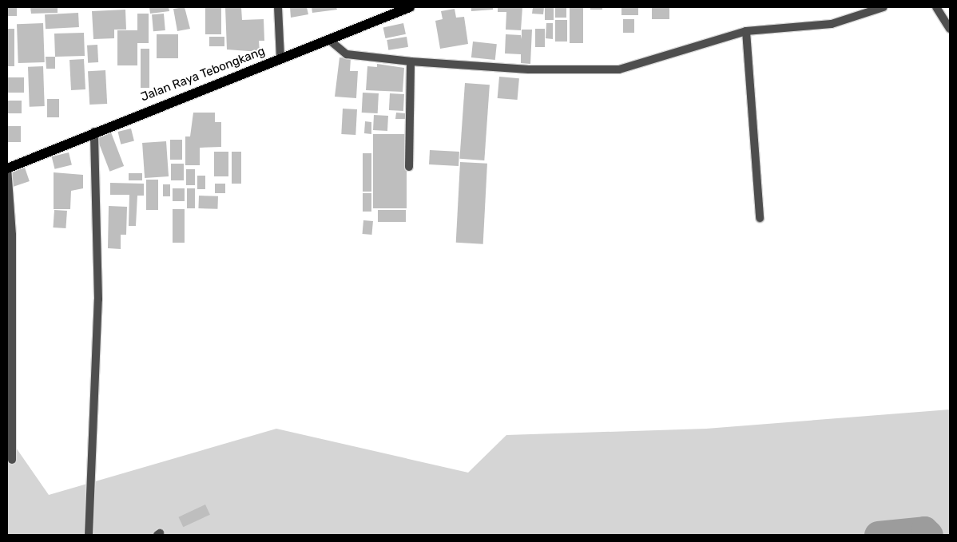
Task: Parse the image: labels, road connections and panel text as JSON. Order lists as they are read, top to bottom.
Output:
{
  "streets": {
    "main road": ["Jalan Raya Tebongkang"]
  }
}
